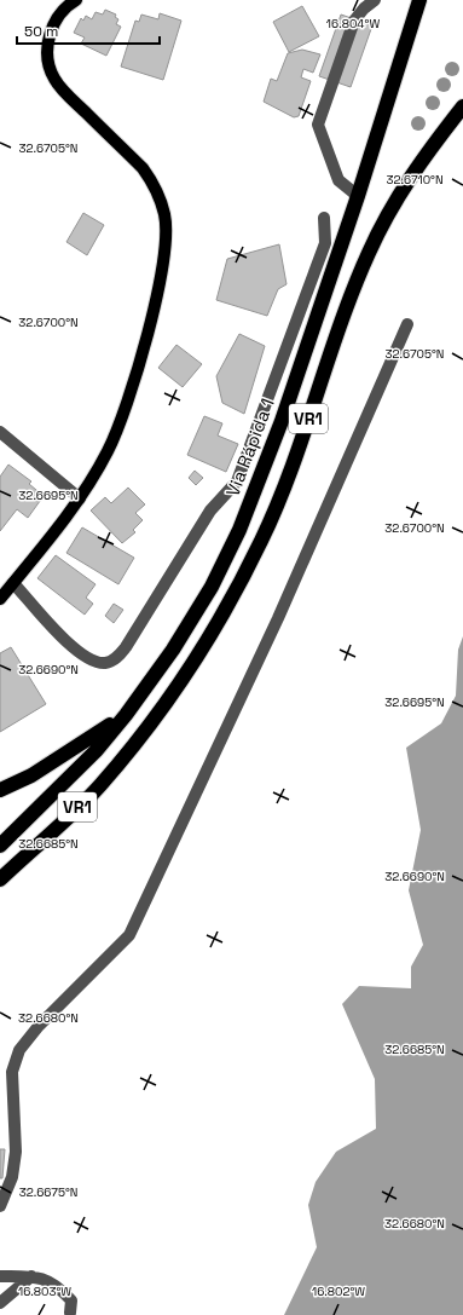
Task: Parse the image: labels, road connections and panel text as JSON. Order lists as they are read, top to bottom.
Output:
{
  "streets": {
    "highway": ["VR1", "Via Rápida 1"]
  },
  "scale_bar": "50 m",
  "coordinates": [
    "16.804°W",
    "32.6705°N",
    "32.6710°N",
    "32.6700°N",
    "32.6695°N",
    "32.6690°N",
    "32.6685°N",
    "32.6680°N",
    "32.6675°N",
    "16.803°W",
    "16.802°W"
  ]
}
